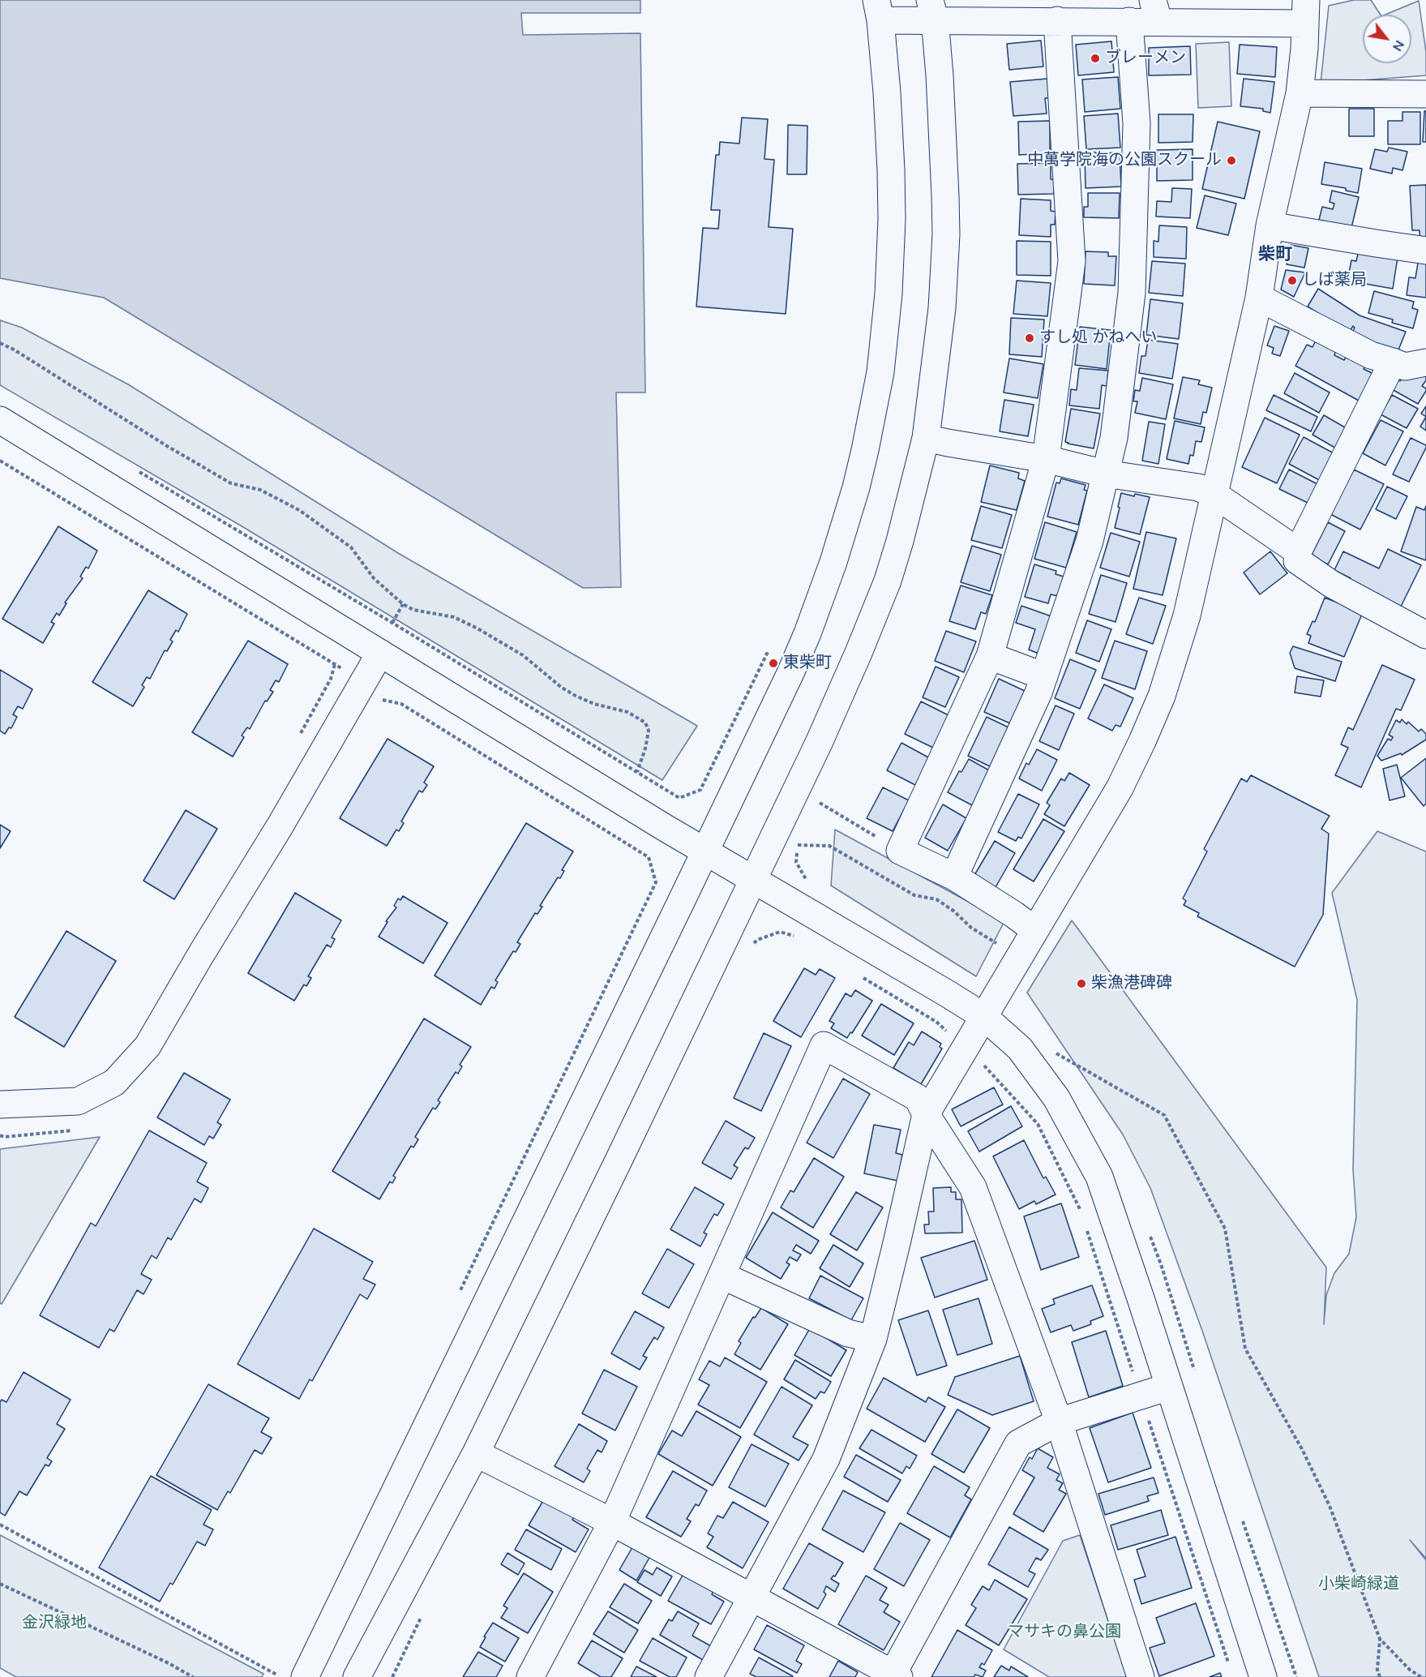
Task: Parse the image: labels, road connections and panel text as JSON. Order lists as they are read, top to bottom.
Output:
{
  "districts": ["柴町"],
  "parks": ["小柴崎緑道", "金沢緑地", "マサキの鼻公園"],
  "places": [
    "ブレーメン",
    "中萬学院海の公園スクール",
    "しば薬局",
    "すし処 かねへい",
    "東柴町",
    "柴漁港碑碑"
  ],
  "north": "bottom right"
}
